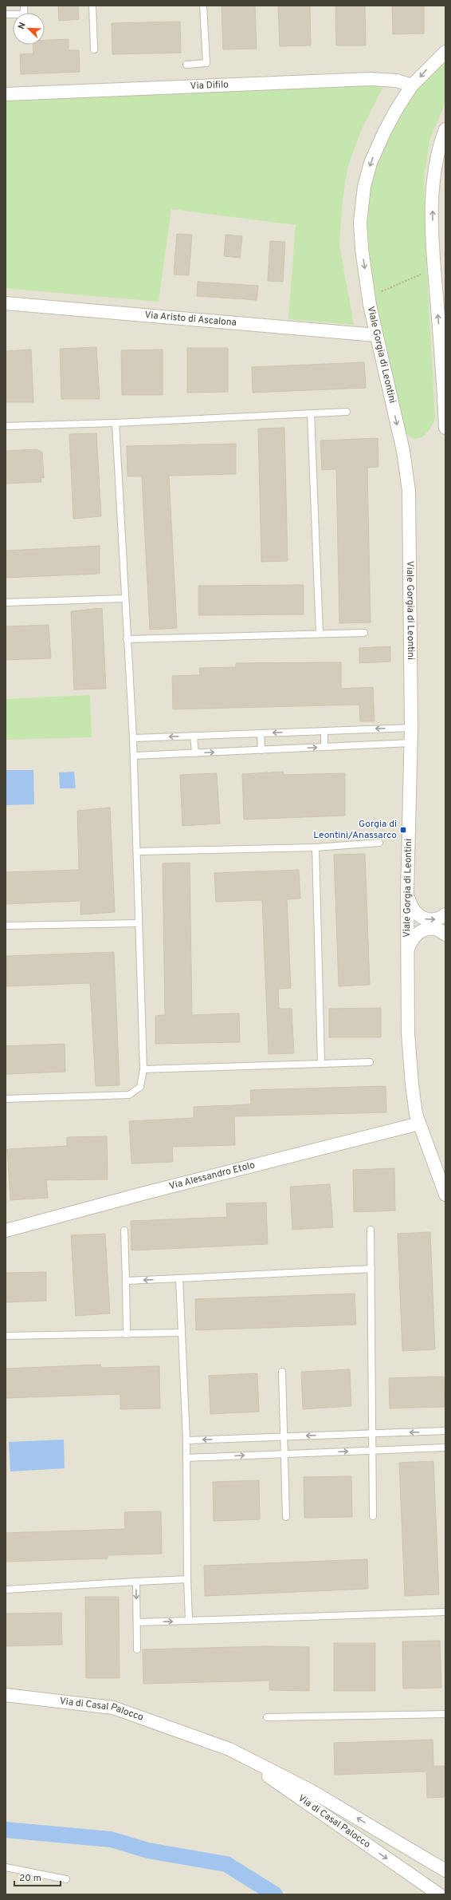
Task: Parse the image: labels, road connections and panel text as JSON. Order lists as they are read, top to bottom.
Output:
{
  "streets": {
    "street": [
      "Via Difilo",
      "Via Aristo di Ascalona",
      "Viale Gorgia di Leontini",
      "Via Alessandro Etolo",
      "Via di Casal Palocco"
    ]
  },
  "crossings": [
    ["Via Difilo", "Viale Gorgia di Leontini"],
    ["Via Aristo di Ascalona", "Viale Gorgia di Leontini"],
    ["Viale Gorgia di Leontini", "Via Alessandro Etolo"]
  ],
  "places": {
    "transit": ["Gorgia di Leontini/Anassarco"]
  },
  "scale_bar": "20 m",
  "north": "top left"
}
